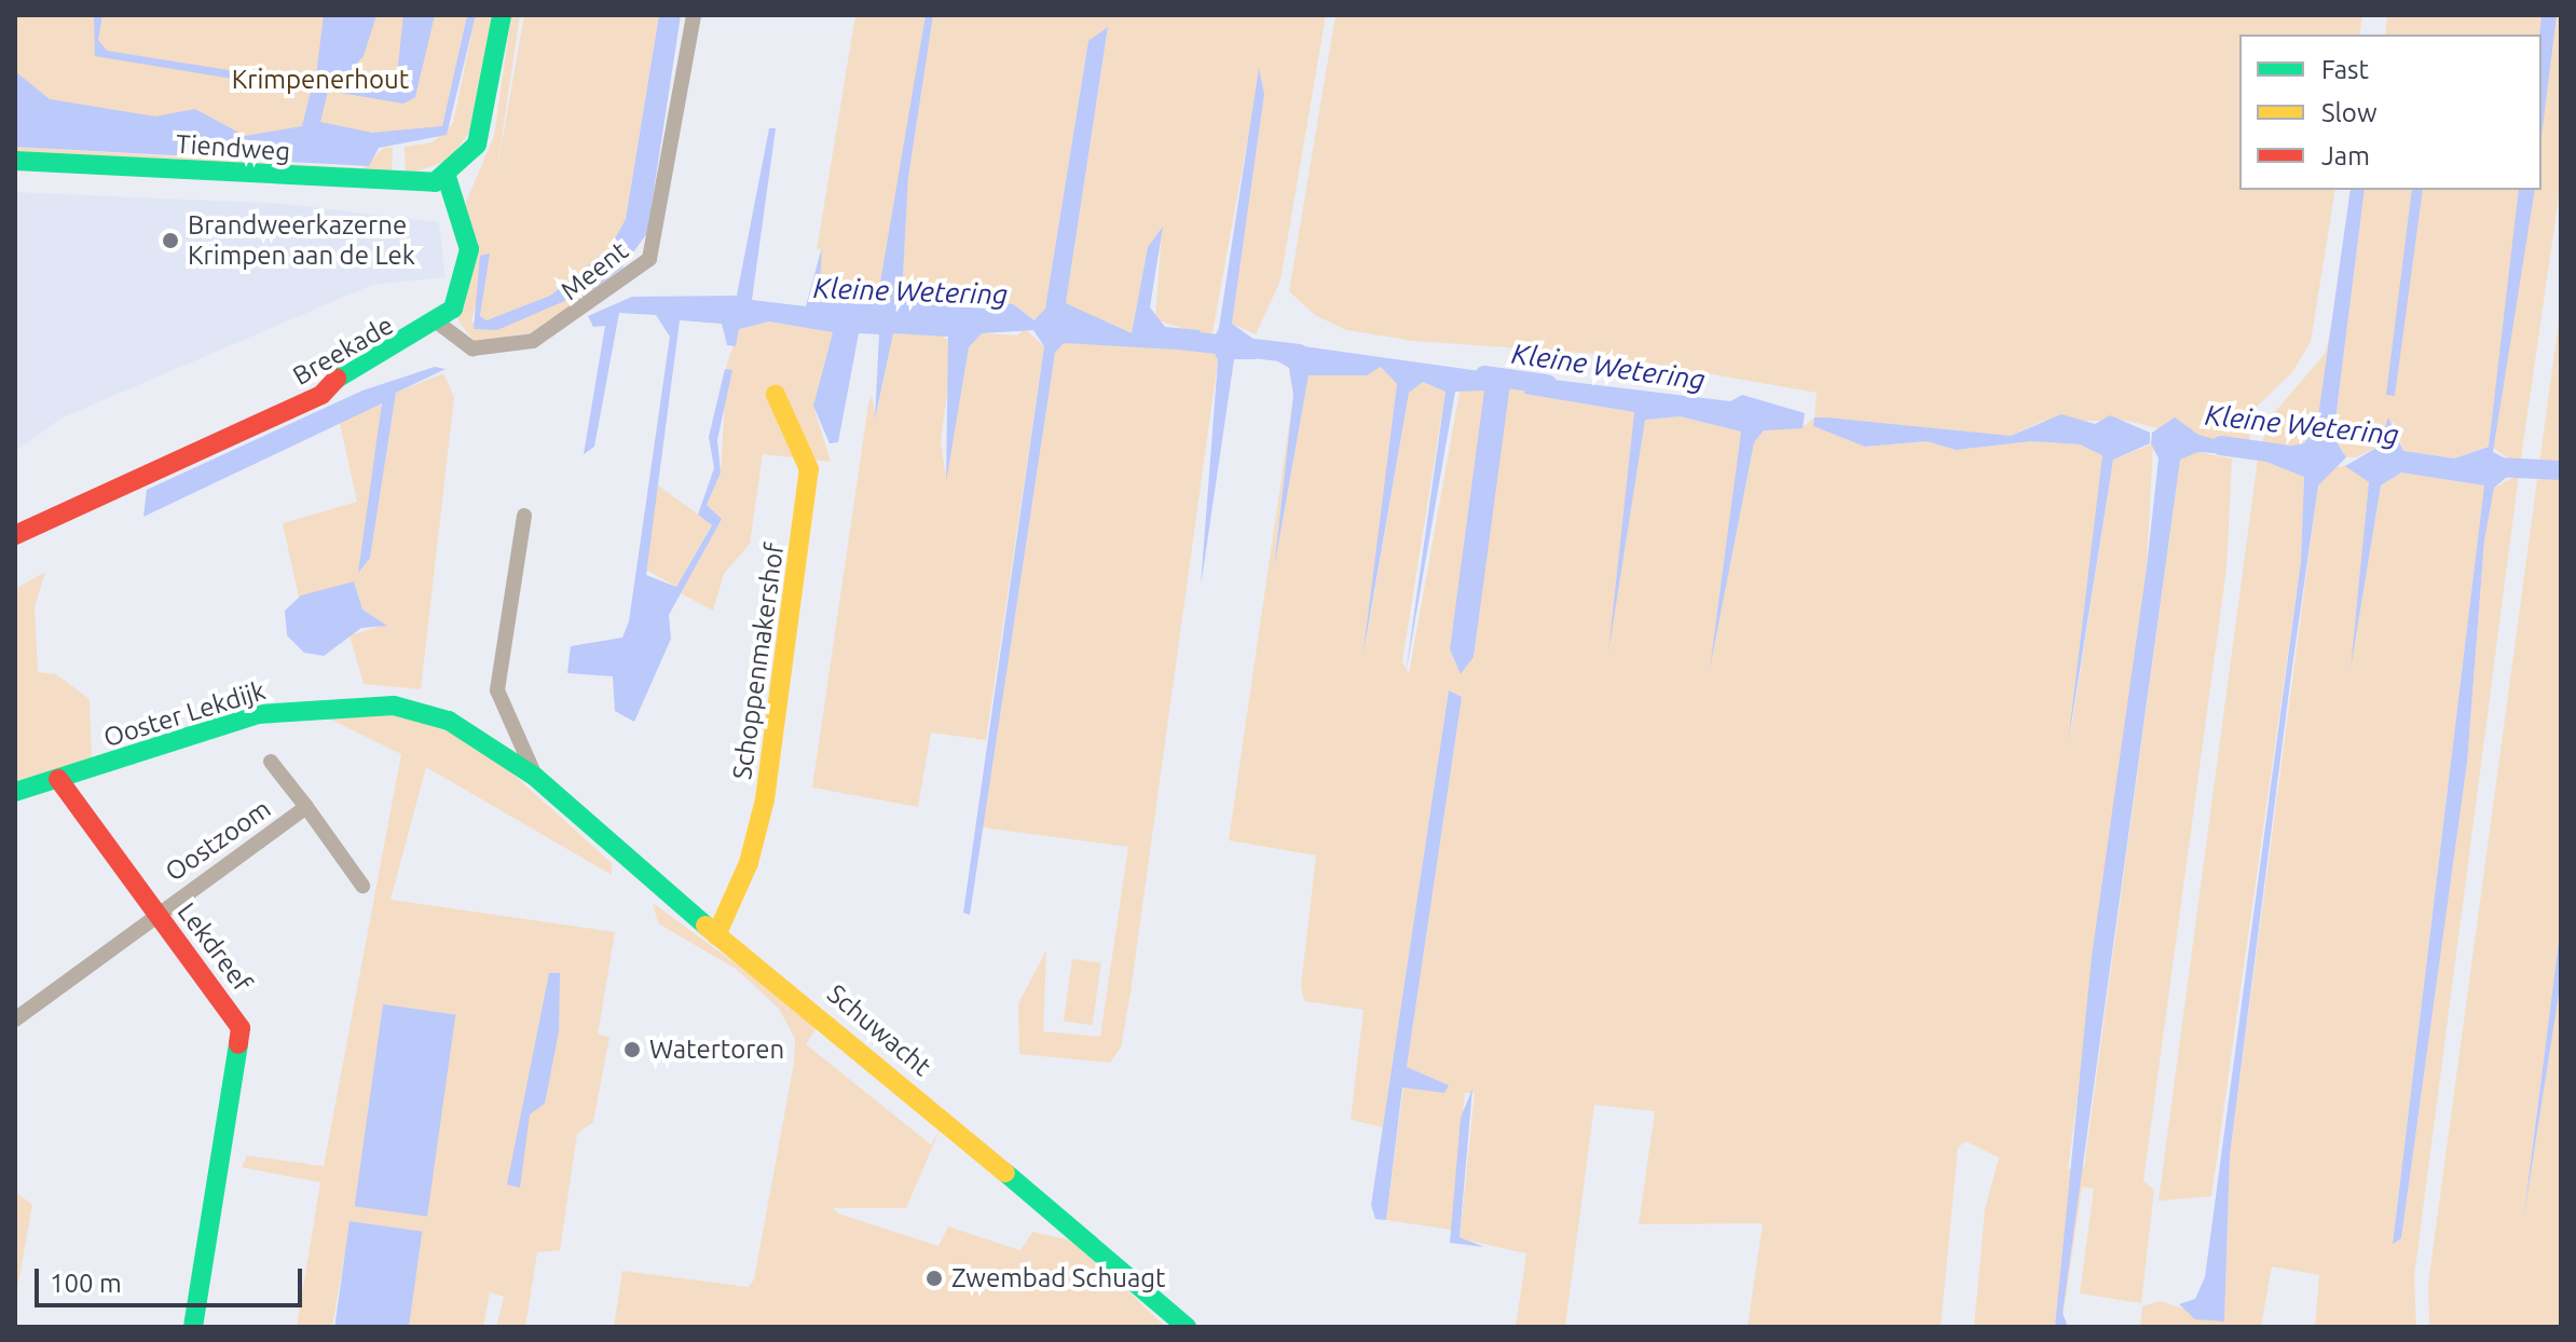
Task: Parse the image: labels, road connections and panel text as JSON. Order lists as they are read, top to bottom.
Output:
{
  "streets": {
    "street": [
      "Tiendweg",
      "Meent",
      "Breekade",
      "Schoppenmakershof",
      "Ooster Lekdijk",
      "Oostzoom",
      "Lekdreef",
      "Schuwacht"
    ]
  },
  "crossings": [
    ["Meent", "Breekade"],
    ["Schoppenmakershof", "Schuwacht"],
    ["Ooster Lekdijk", "Lekdreef"],
    ["Ooster Lekdijk", "Schuwacht"],
    ["Oostzoom", "Lekdreef"]
  ],
  "water": ["Kleine Wetering"],
  "parks": ["Krimpenerhout"],
  "places": ["Brandweerkazerne Krimpen aan de Lek", "Watertoren", "Zwembad Schuagt"],
  "legend": ["Fast", "Slow", "Jam"],
  "scale_bar": "100 m"
}
